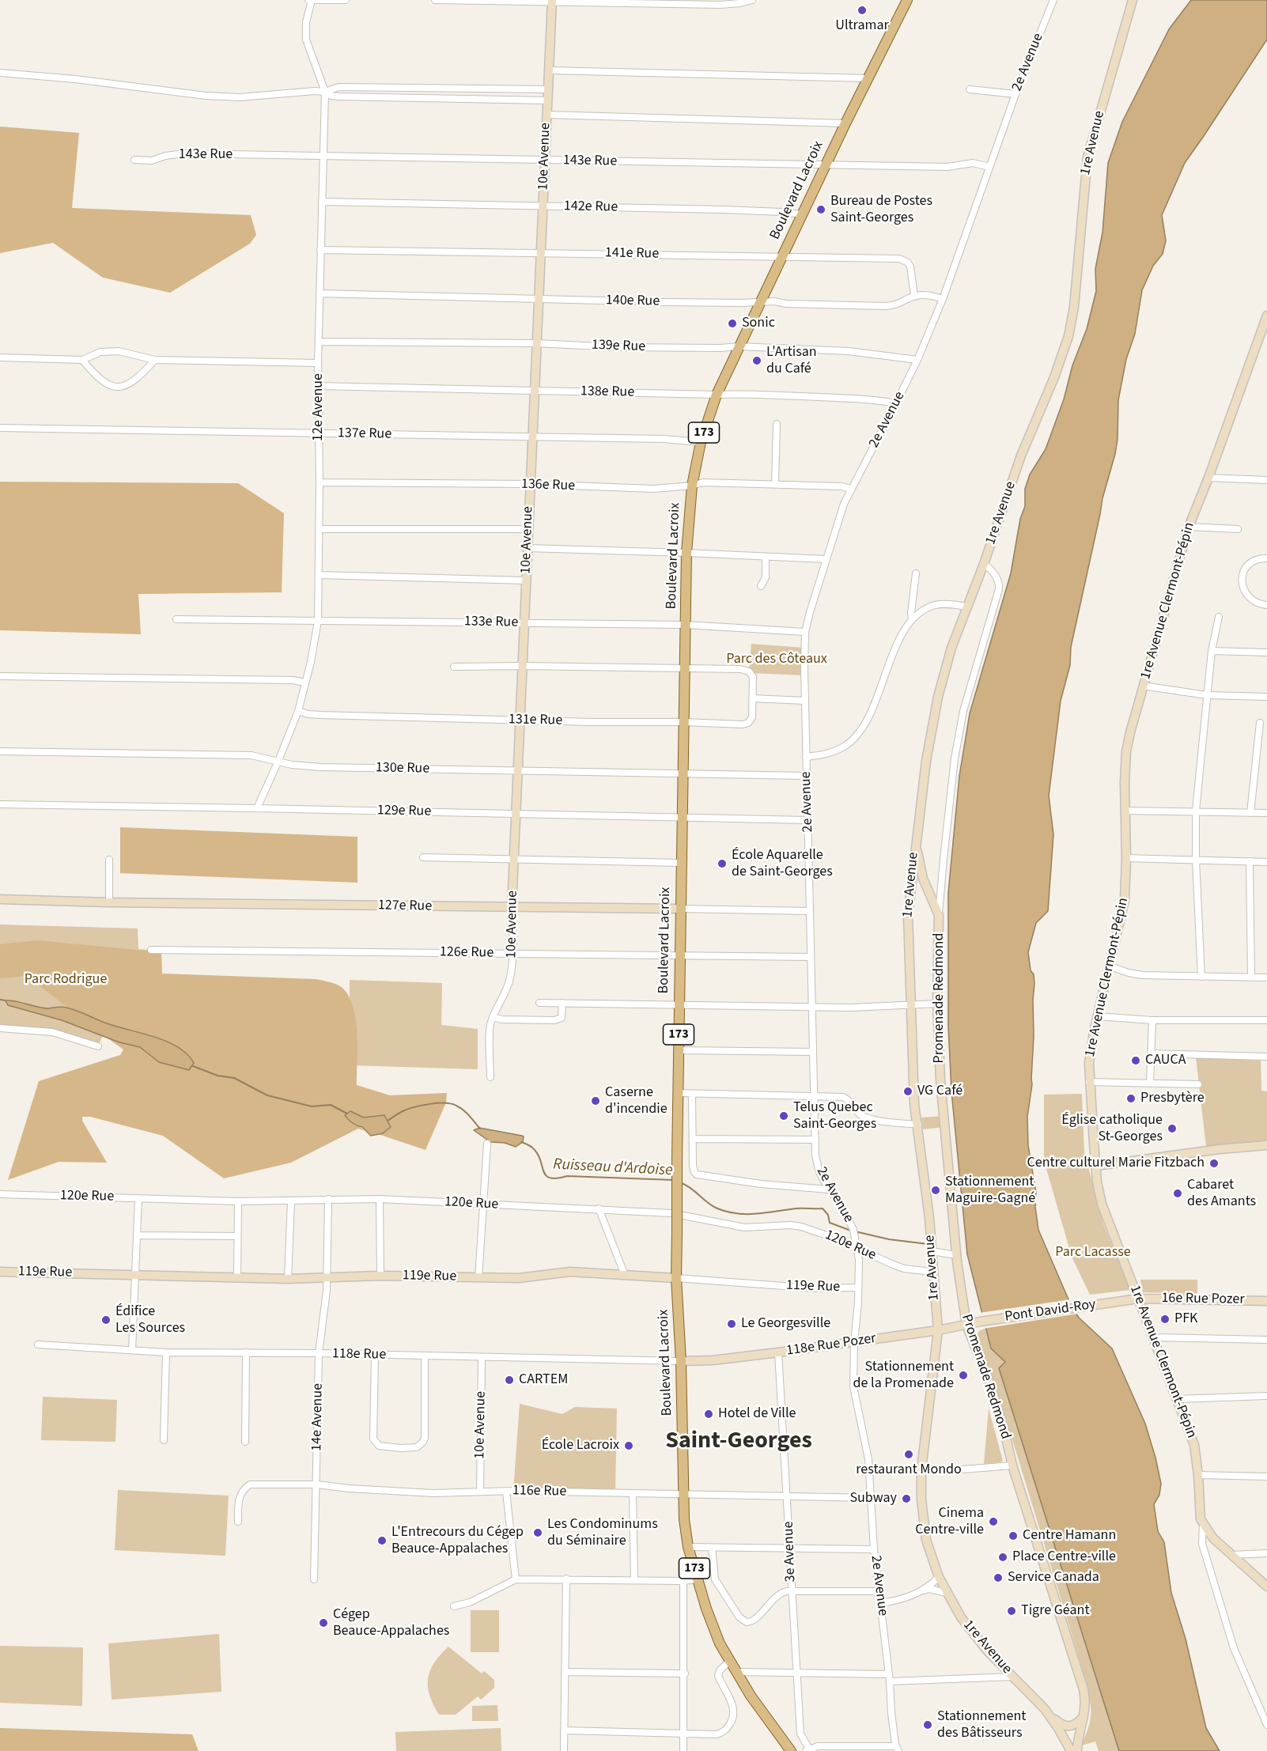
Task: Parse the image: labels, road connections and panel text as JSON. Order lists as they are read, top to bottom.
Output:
{
  "streets": {
    "main road": ["Boulevard Lacroix", "173"],
    "street": [
      "2e Avenue",
      "1re Avenue",
      "143e Rue",
      "10e Avenue",
      "142e Rue",
      "141e Rue",
      "140e Rue",
      "139e Rue",
      "138e Rue",
      "12e Avenue",
      "137e Rue",
      "136e Rue",
      "1re Avenue Clermont-Pépin",
      "133e Rue",
      "131e Rue",
      "130e Rue",
      "129e Rue",
      "127e Rue",
      "126e Rue",
      "Promenade Redmond",
      "120e Rue",
      "119e Rue",
      "16e Rue Pozer",
      "Pont David-Roy",
      "118e Rue Pozer",
      "118e Rue",
      "14e Avenue",
      "116e Rue",
      "3e Avenue"
    ]
  },
  "crossings": [
    ["2e Avenue", "143e Rue"],
    ["2e Avenue", "140e Rue"],
    ["2e Avenue", "139e Rue"],
    ["2e Avenue", "138e Rue"],
    ["2e Avenue", "136e Rue"],
    ["2e Avenue", "133e Rue"],
    ["2e Avenue", "130e Rue"],
    ["2e Avenue", "129e Rue"],
    ["2e Avenue", "127e Rue"],
    ["2e Avenue", "126e Rue"],
    ["2e Avenue", "120e Rue"],
    ["2e Avenue", "119e Rue"],
    ["2e Avenue", "118e Rue Pozer"],
    ["2e Avenue", "116e Rue"],
    ["1re Avenue", "Promenade Redmond"],
    ["1re Avenue", "120e Rue"],
    ["1re Avenue", "118e Rue Pozer"],
    ["143e Rue", "10e Avenue"],
    ["143e Rue", "Boulevard Lacroix"],
    ["143e Rue", "12e Avenue"],
    ["10e Avenue", "142e Rue"],
    ["10e Avenue", "141e Rue"],
    ["10e Avenue", "140e Rue"],
    ["10e Avenue", "139e Rue"],
    ["10e Avenue", "138e Rue"],
    ["10e Avenue", "137e Rue"],
    ["10e Avenue", "136e Rue"],
    ["10e Avenue", "133e Rue"],
    ["10e Avenue", "131e Rue"],
    ["10e Avenue", "130e Rue"],
    ["10e Avenue", "129e Rue"],
    ["10e Avenue", "127e Rue"],
    ["10e Avenue", "126e Rue"],
    ["10e Avenue", "118e Rue"],
    ["10e Avenue", "116e Rue"],
    ["Boulevard Lacroix", "142e Rue"],
    ["Boulevard Lacroix", "141e Rue"],
    ["Boulevard Lacroix", "140e Rue"],
    ["Boulevard Lacroix", "139e Rue"],
    ["Boulevard Lacroix", "138e Rue"],
    ["Boulevard Lacroix", "137e Rue"],
    ["Boulevard Lacroix", "136e Rue"],
    ["Boulevard Lacroix", "133e Rue"],
    ["Boulevard Lacroix", "131e Rue"],
    ["Boulevard Lacroix", "130e Rue"],
    ["Boulevard Lacroix", "129e Rue"],
    ["Boulevard Lacroix", "127e Rue"],
    ["Boulevard Lacroix", "126e Rue"],
    ["Boulevard Lacroix", "119e Rue"],
    ["Boulevard Lacroix", "118e Rue Pozer"],
    ["Boulevard Lacroix", "118e Rue"],
    ["Boulevard Lacroix", "116e Rue"],
    ["142e Rue", "12e Avenue"],
    ["141e Rue", "140e Rue"],
    ["141e Rue", "12e Avenue"],
    ["140e Rue", "12e Avenue"],
    ["139e Rue", "12e Avenue"],
    ["138e Rue", "12e Avenue"],
    ["12e Avenue", "137e Rue"],
    ["12e Avenue", "136e Rue"],
    ["12e Avenue", "133e Rue"],
    ["12e Avenue", "131e Rue"],
    ["12e Avenue", "130e Rue"],
    ["12e Avenue", "129e Rue"],
    ["1re Avenue Clermont-Pépin", "16e Rue Pozer"],
    ["Promenade Redmond", "118e Rue Pozer"],
    ["120e Rue", "14e Avenue"],
    ["119e Rue", "14e Avenue"],
    ["16e Rue Pozer", "Pont David-Roy"],
    ["Pont David-Roy", "118e Rue Pozer"],
    ["118e Rue Pozer", "118e Rue"],
    ["118e Rue Pozer", "3e Avenue"],
    ["118e Rue", "14e Avenue"],
    ["14e Avenue", "116e Rue"],
    ["116e Rue", "3e Avenue"]
  ],
  "districts": ["Saint-Georges"],
  "water": ["Ruisseau d'Ardoise"],
  "parks": ["Parc des Côteaux", "Parc Rodrigue", "Parc Lacasse"],
  "places": [
    "Ultramar",
    "Bureau de Postes Saint-Georges",
    "Sonic",
    "L'Artisan du Café",
    "École Aquarelle de Saint-Georges",
    "CAUCA",
    "VG Café",
    "Presbytère",
    "Caserne d'incendie",
    "Telus Quebec Saint-Georges",
    "Église catholique St-Georges",
    "Centre culturel Marie Fitzbach",
    "Stationnement Maguire-Gagné",
    "Cabaret des Amants",
    "PFK",
    "Édifice Les Sources",
    "Le Georgesville",
    "Stationnement de la Promenade",
    "CARTEM",
    "Hotel de Ville",
    "École Lacroix",
    "restaurant Mondo",
    "Subway",
    "Cinema Centre-ville",
    "Les Condominums du Séminaire",
    "Centre Hamann",
    "L'Entrecours du Cégep Beauce-Appalaches",
    "Place Centre-ville",
    "Service Canada",
    "Tigre Géant",
    "Cégep Beauce-Appalaches",
    "Stationnement des Bâtisseurs"
  ]
}
